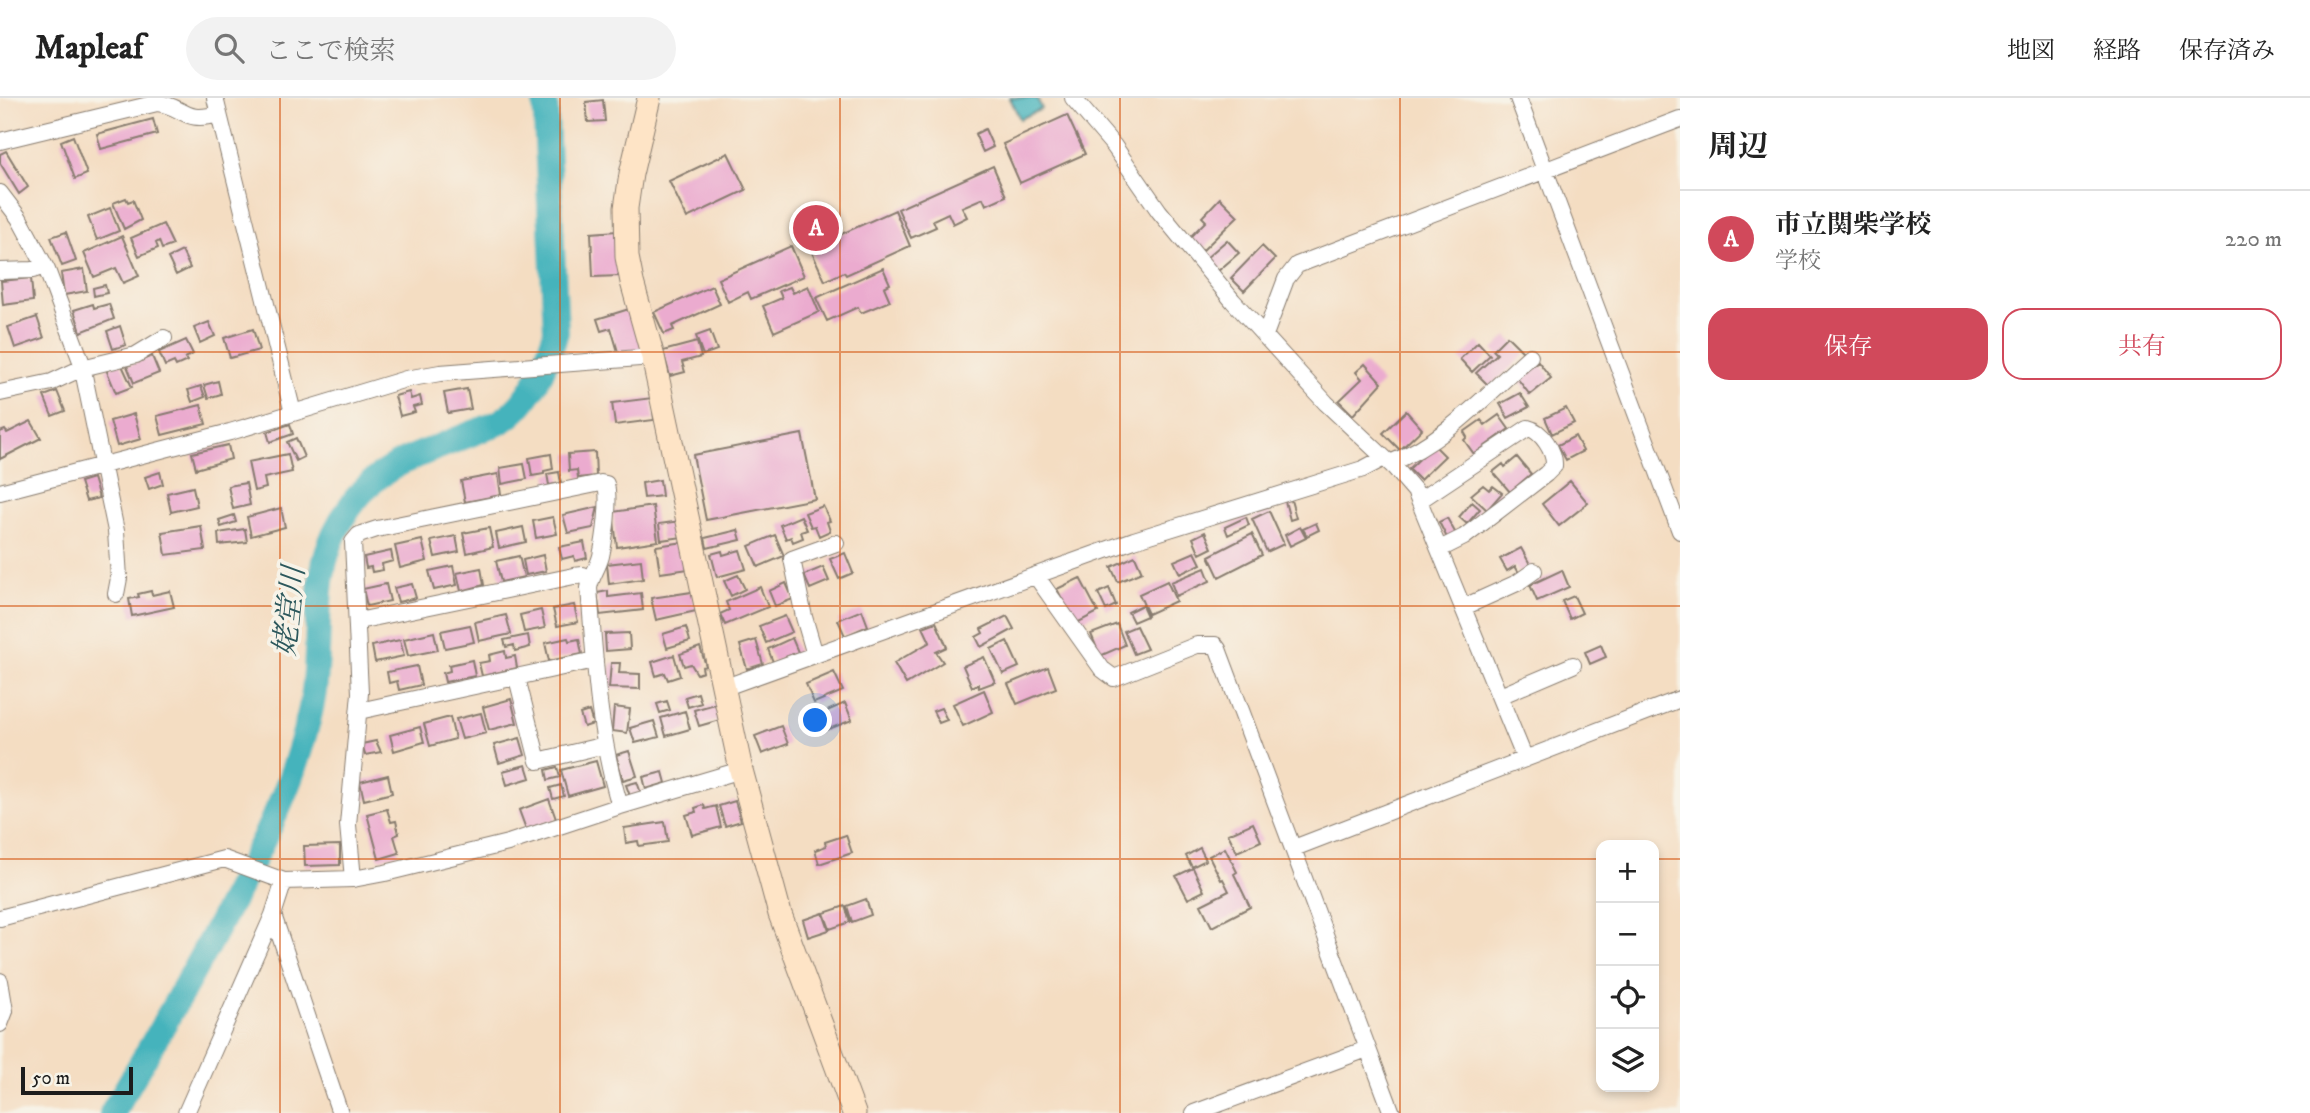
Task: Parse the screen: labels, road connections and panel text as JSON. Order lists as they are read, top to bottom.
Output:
{
  "water": ["姥堂川"],
  "scale_bar": "50 m",
  "page": {
    "header": "Mapleaf",
    "search": "ここで検索",
    "nav": ["地図", "経路", "保存済み"],
    "heading": "周辺",
    "list": [
      {
        "mark": "A",
        "name": "市立関柴学校",
        "note": "学校",
        "value": "220 m"
      }
    ],
    "pins": "A",
    "buttons": ["保存", "共有"],
    "map_buttons": ["+", "−"],
    "scale": "50 m"
  }
}
